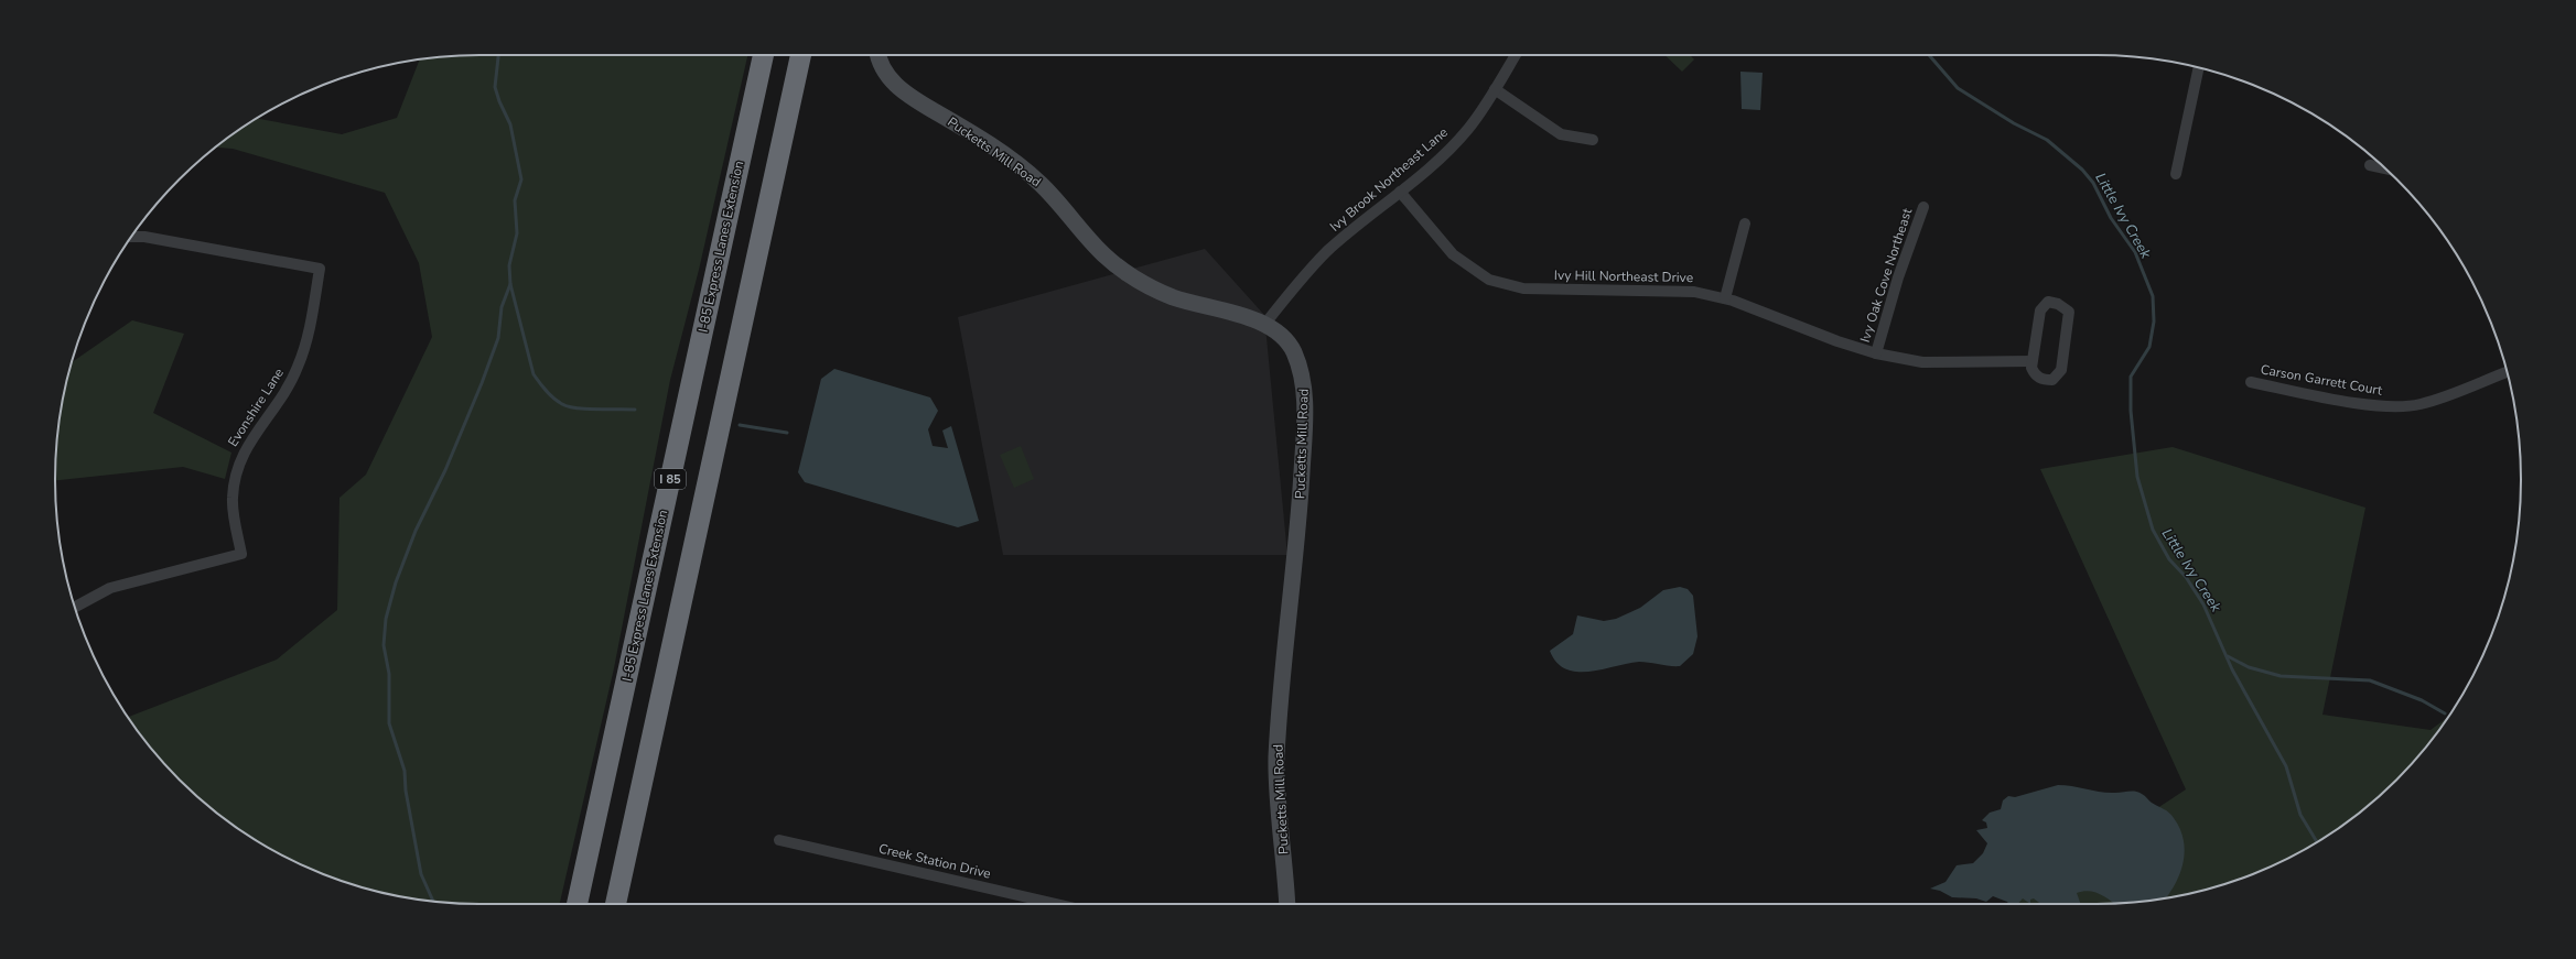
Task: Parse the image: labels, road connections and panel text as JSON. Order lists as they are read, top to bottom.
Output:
{
  "streets": {
    "highway": ["I-85 Express Lanes Extension", "I 85"],
    "street": [
      "Pucketts Mill Road",
      "Ivy Brook Northeast Lane",
      "Ivy Oak Cove Northeast",
      "Ivy Hill Northeast Drive",
      "Carson Garrett Court",
      "Evonshire Lane",
      "Creek Station Drive"
    ]
  },
  "crossings": [
    ["Pucketts Mill Road", "Ivy Brook Northeast Lane"],
    ["Ivy Brook Northeast Lane", "Ivy Hill Northeast Drive"],
    ["Ivy Oak Cove Northeast", "Ivy Hill Northeast Drive"]
  ],
  "water": ["Little Ivy Creek"]
}
